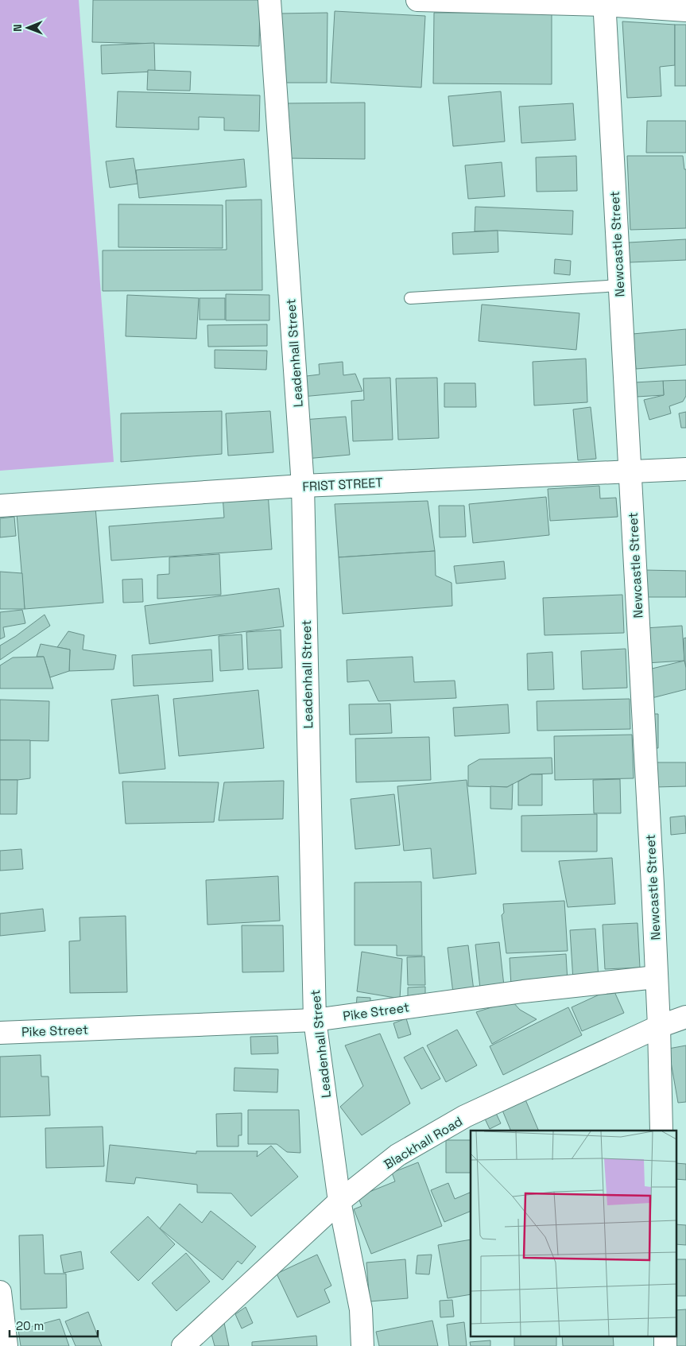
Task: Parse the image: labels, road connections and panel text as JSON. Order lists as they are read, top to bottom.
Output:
{
  "streets": {
    "street": [
      "Newcastle Street",
      "Leadenhall Street",
      "FRIST STREET",
      "Pike Street",
      "Blackhall Road"
    ]
  },
  "crossings": [
    ["Newcastle Street", "FRIST STREET"],
    ["Newcastle Street", "Pike Street"],
    ["Newcastle Street", "Blackhall Road"],
    ["Leadenhall Street", "FRIST STREET"],
    ["Leadenhall Street", "Pike Street"],
    ["Leadenhall Street", "Blackhall Road"]
  ],
  "scale_bar": "20 m",
  "north": "left"
}
